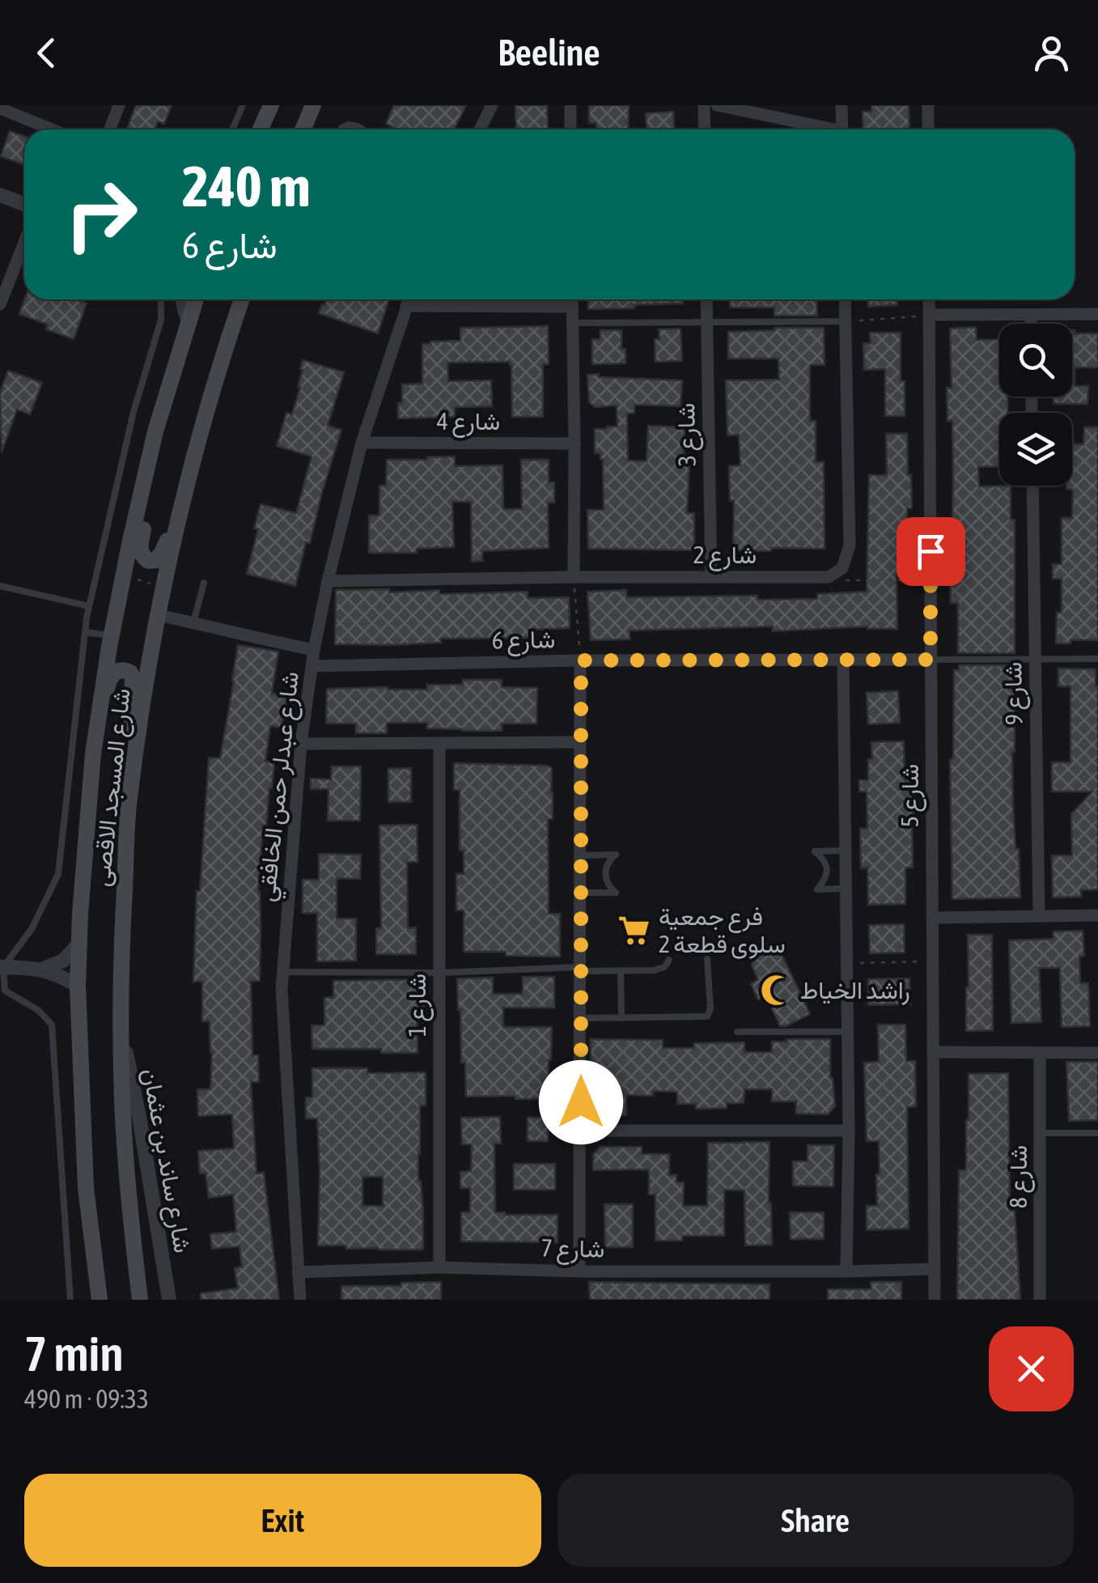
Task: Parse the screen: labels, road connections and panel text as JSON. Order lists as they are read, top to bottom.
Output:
{
  "streets": {
    "main road": ["شارع المسجد الاقصى"],
    "street": [
      "شارع 4",
      "شارع 3",
      "شارع 2",
      "شارع 6",
      "شارع 9",
      "شارع عبدلر حمن الخافقي",
      "شارع 5",
      "شارع 1",
      "شارع ساند بن عثمان",
      "شارع 8",
      "شارع 7"
    ]
  },
  "crossings": [
    ["شارع 4", "شارع عبدلر حمن الخافقي"],
    ["شارع 3", "شارع 2"],
    ["شارع 2", "شارع عبدلر حمن الخافقي"],
    ["شارع 6", "شارع عبدلر حمن الخافقي"],
    ["شارع 6", "شارع 5"],
    ["شارع عبدلر حمن الخافقي", "شارع 7"],
    ["شارع المسجد الاقصى", "شارع ساند بن عثمان"],
    ["شارع 5", "شارع 7"],
    ["شارع 1", "شارع 7"]
  ],
  "places": {
    "supermarket": ["فرع جمعية سلوى قطعة 2"],
    "mosque": ["راشد الخياط"]
  },
  "page": {
    "header": "Beeline",
    "turn": ["240 m", "شارع 6"],
    "heading": ["7 min", "490 m · 09:33"],
    "buttons": ["Exit", "Share"]
  }
}
